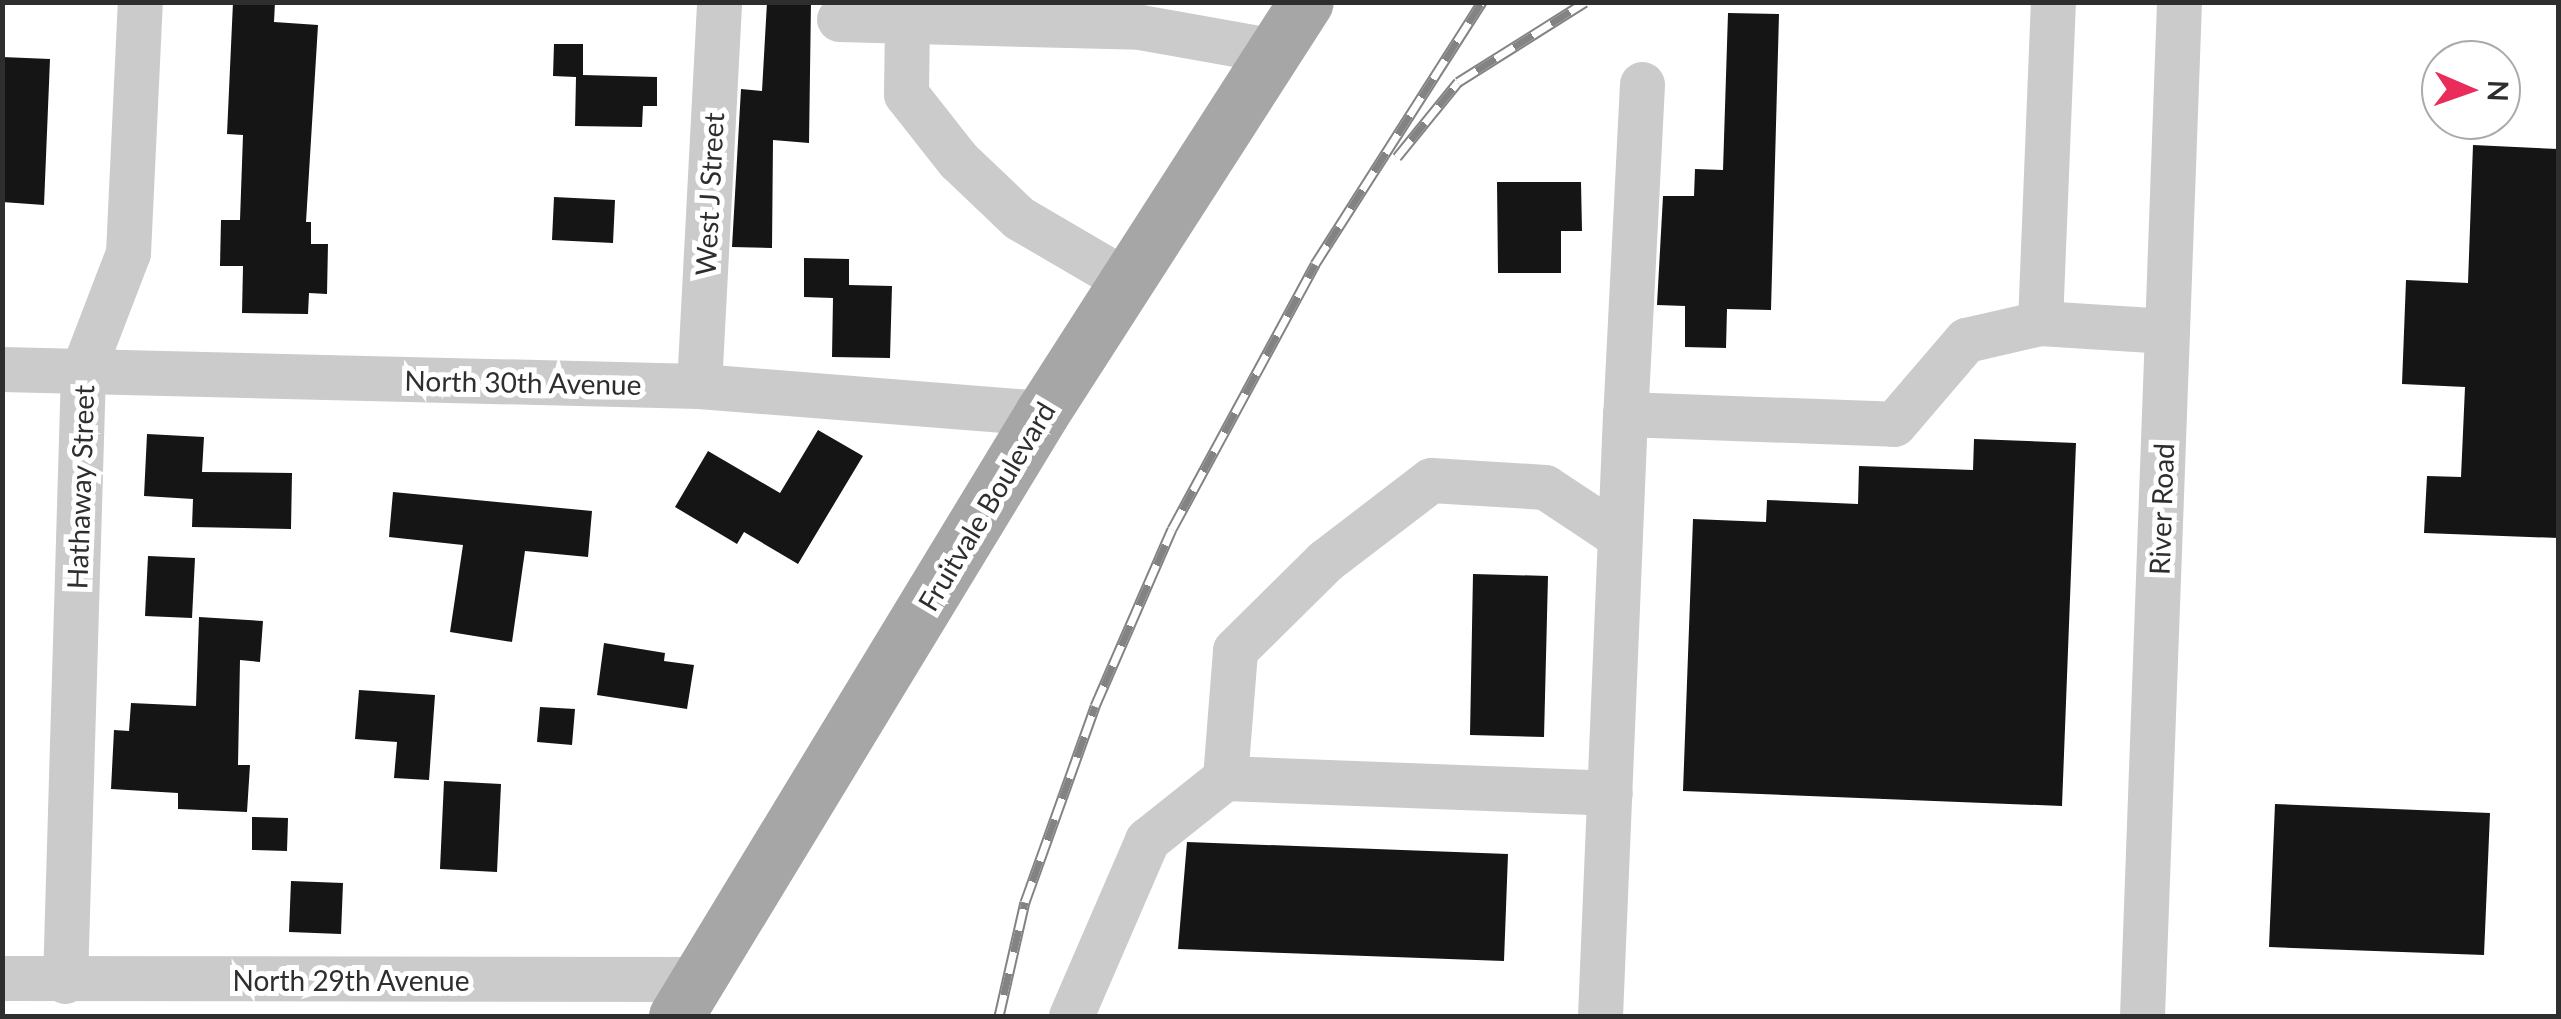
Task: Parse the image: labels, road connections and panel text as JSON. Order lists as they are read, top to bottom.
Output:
{
  "streets": {
    "main road": ["Fruitvale Boulevard"],
    "street": [
      "West J Street",
      "North 30th Avenue",
      "Hathaway Street",
      "River Road",
      "North 29th Avenue"
    ]
  },
  "crossings": [
    ["West J Street", "North 30th Avenue"],
    ["North 30th Avenue", "Hathaway Street"],
    ["North 30th Avenue", "Fruitvale Boulevard"],
    ["Hathaway Street", "North 29th Avenue"],
    ["Fruitvale Boulevard", "North 29th Avenue"]
  ],
  "north": "right"
}
